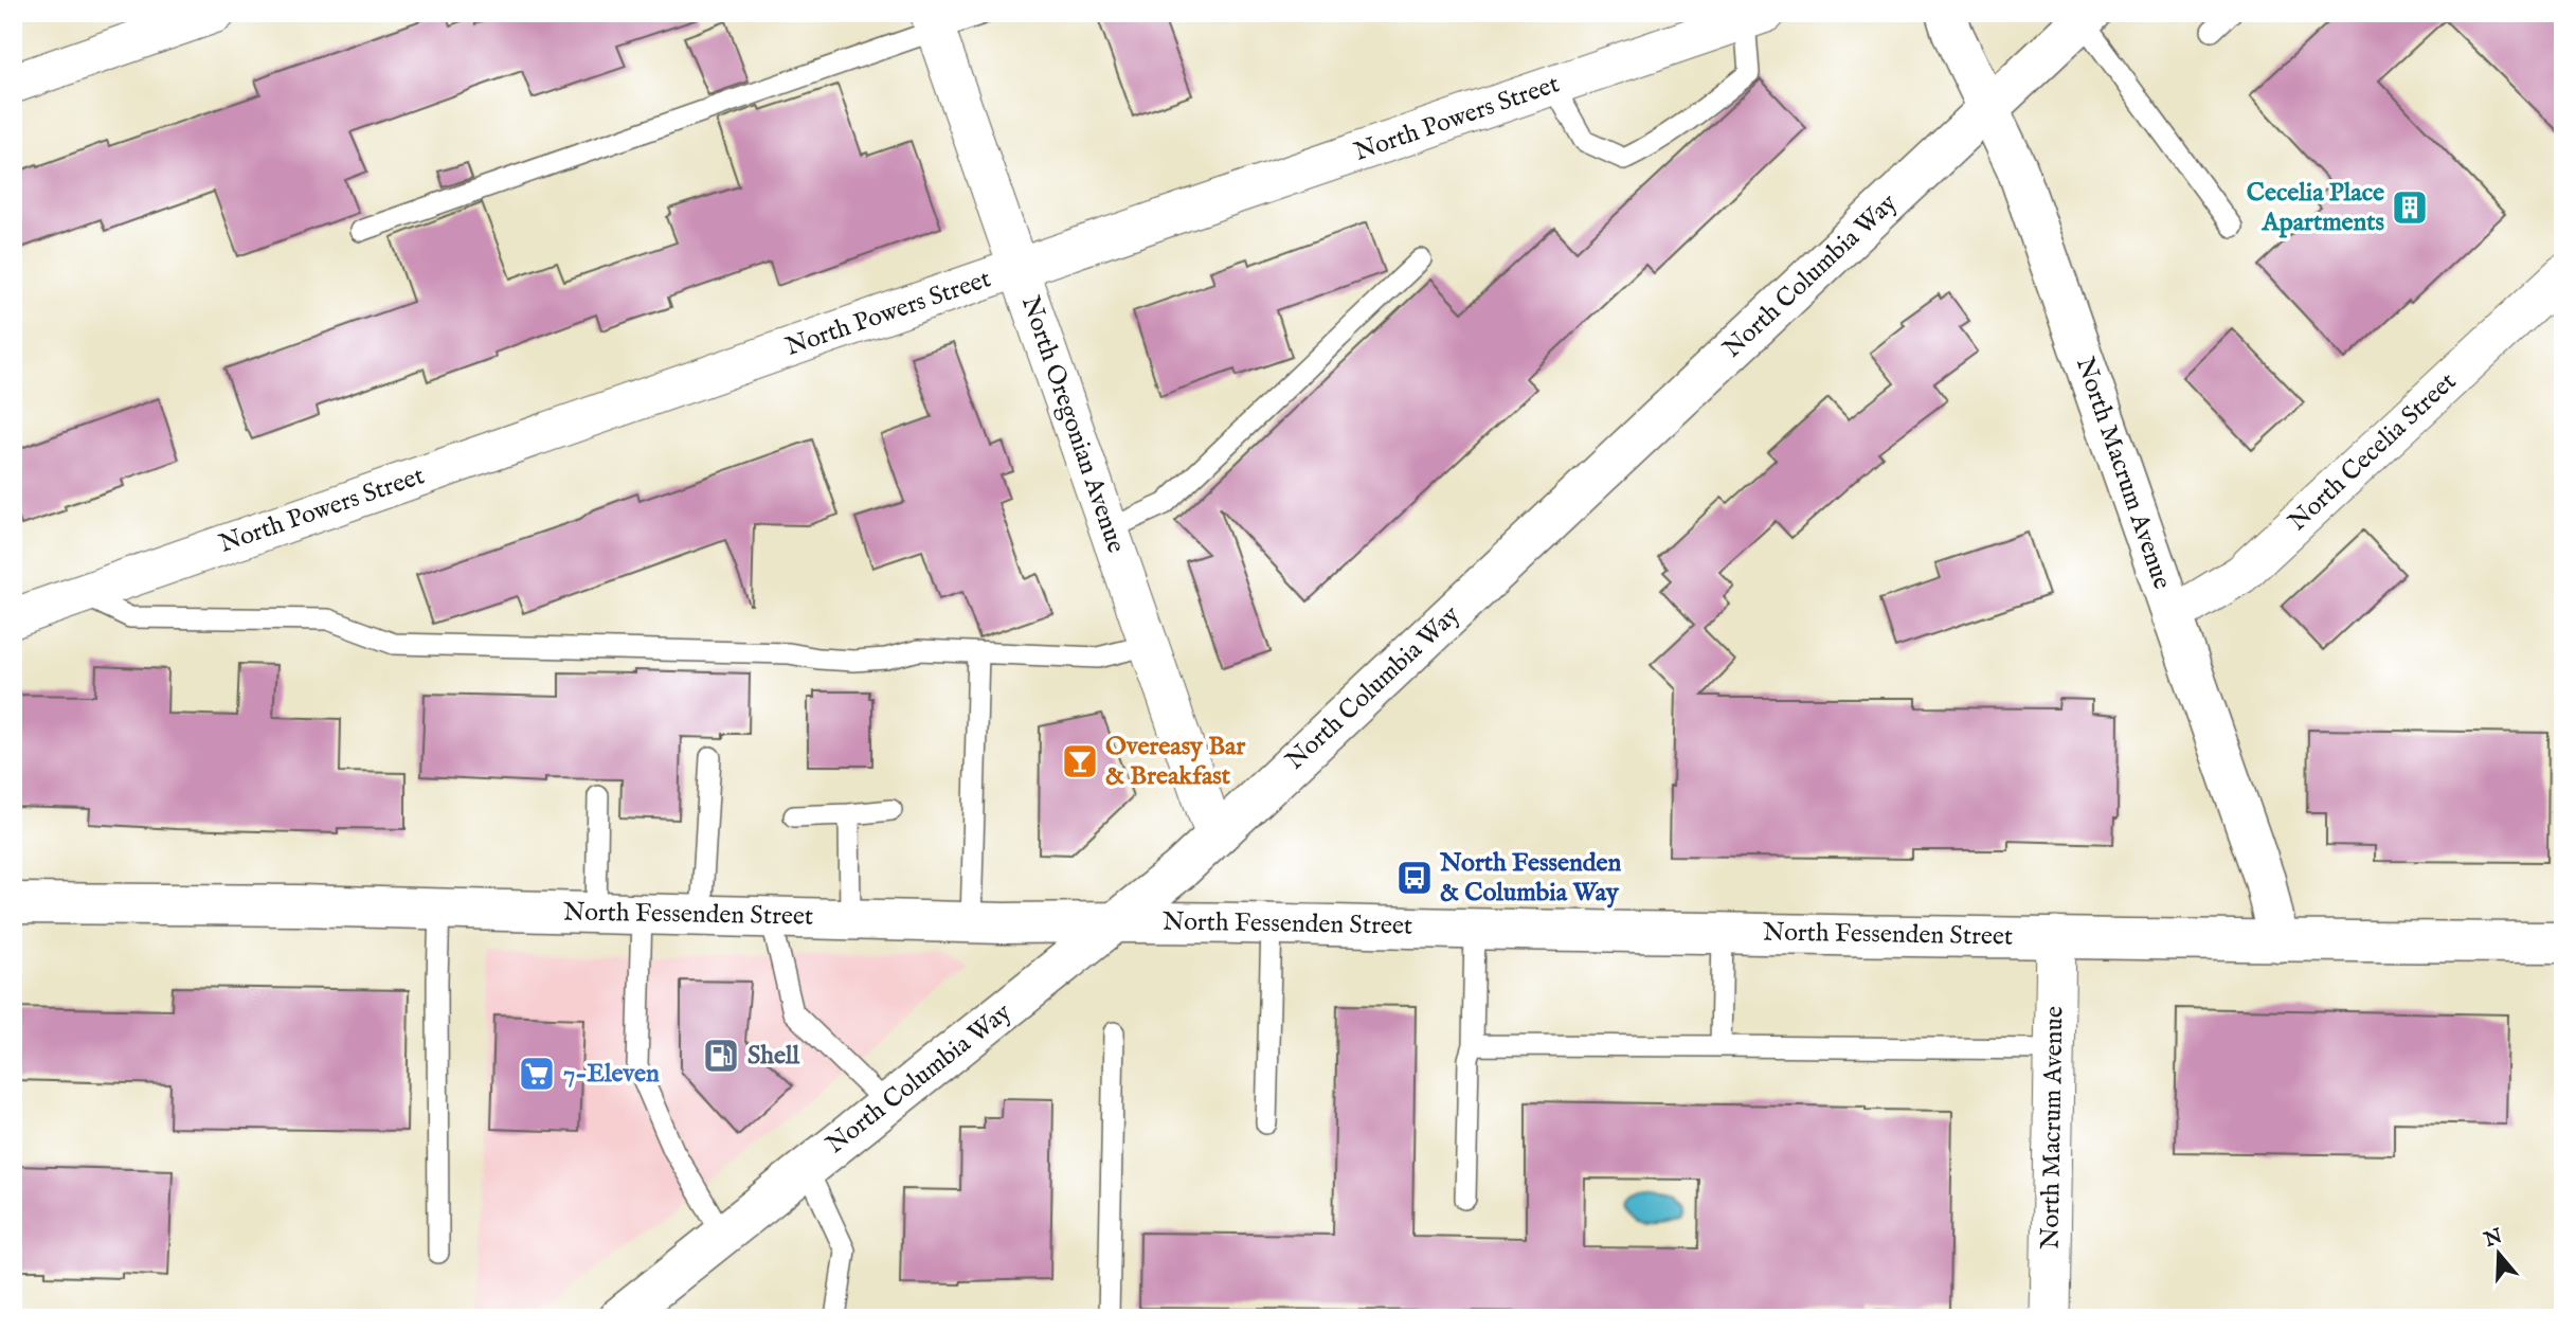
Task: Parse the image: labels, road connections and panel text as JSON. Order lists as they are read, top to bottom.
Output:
{
  "streets": {
    "street": [
      "North Powers Street",
      "North Columbia Way",
      "North Oregonian Avenue",
      "North Cecelia Street",
      "North Macrum Avenue",
      "North Fessenden Street"
    ]
  },
  "crossings": [
    ["North Powers Street", "North Oregonian Avenue"],
    ["North Columbia Way", "North Oregonian Avenue"],
    ["North Columbia Way", "North Macrum Avenue"],
    ["North Columbia Way", "North Fessenden Street"],
    ["North Cecelia Street", "North Macrum Avenue"],
    ["North Macrum Avenue", "North Fessenden Street"]
  ],
  "places": {
    "building": ["Cecelia Place Apartments"],
    "bar": ["Overeasy Bar & Breakfast"],
    "bus stop": ["North Fessenden & Columbia Way"],
    "fuel station": ["Shell"],
    "supermarket": ["7-Eleven"]
  },
  "north": "top"
}
